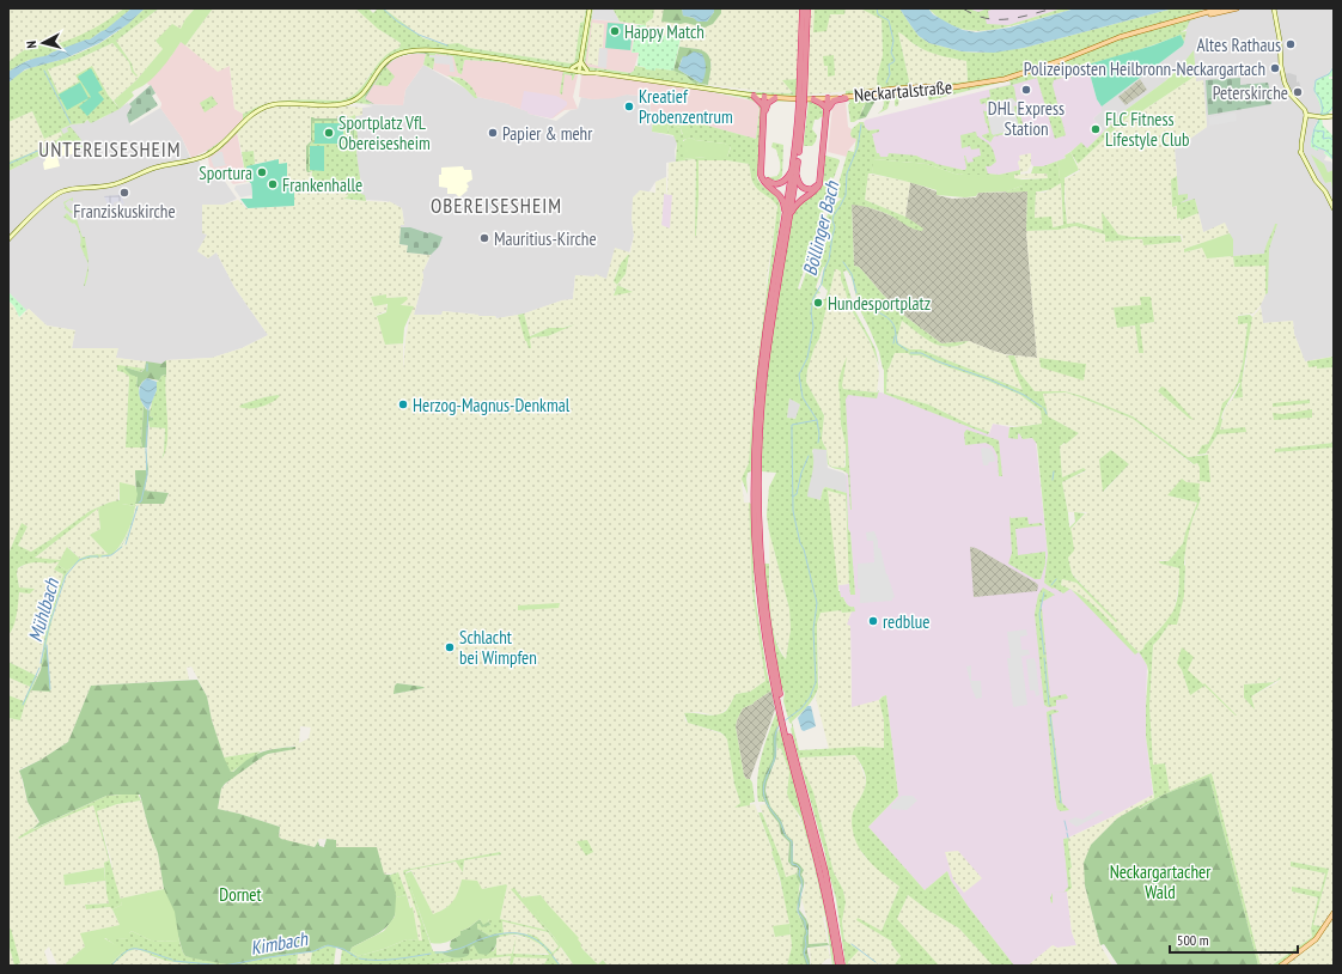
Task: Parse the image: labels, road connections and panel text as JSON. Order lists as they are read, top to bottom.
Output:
{
  "streets": {
    "main road": ["Neckartalstraße"]
  },
  "districts": ["UNTEREISESHEIM", "OBEREISESHEIM"],
  "water": ["Böllinger Bach", "Mühlbach", "Kimbach"],
  "parks": ["Neckargartacher Wald", "Dornet"],
  "places": [
    "Happy Match",
    "Altes Rathaus",
    "Polizeiposten Heilbronn-Neckargartach",
    "DHL Express Station",
    "Peterskirche",
    "Kreatief Probenzentrum",
    "FLC Fitness Lifestyle Club",
    "Sportplatz VfL Obereisesheim",
    "Papier & mehr",
    "Sportura",
    "Frankenhalle",
    "Franziskuskirche",
    "Mauritius-Kirche",
    "Hundesportplatz",
    "Herzog-Magnus-Denkmal",
    "redblue",
    "Schlacht bei Wimpfen"
  ],
  "scale_bar": "500 m",
  "north": "left"
}
